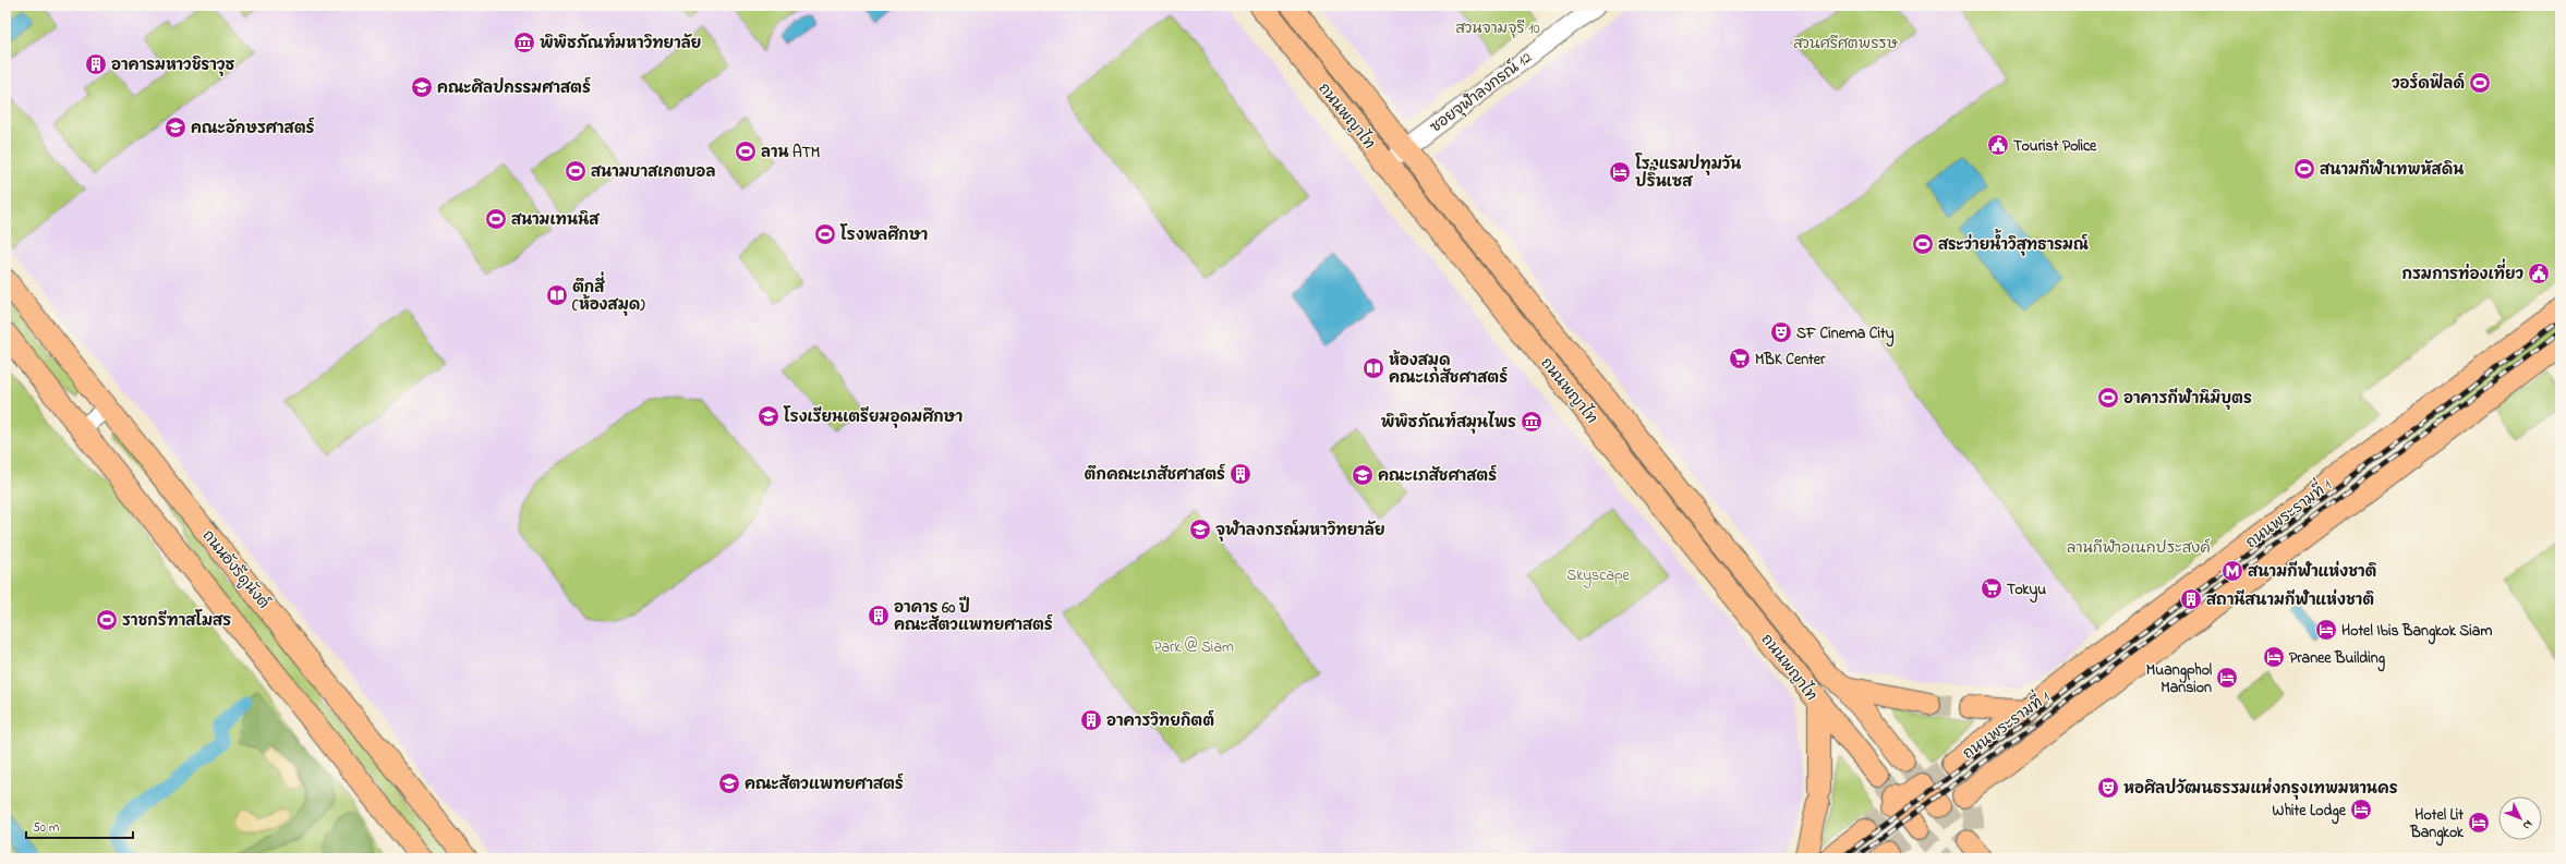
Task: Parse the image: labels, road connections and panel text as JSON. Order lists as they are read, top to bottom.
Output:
{
  "streets": {
    "main road": ["ถนนพญาไท", "ถนนพระรามที่ 1", "ถนนอังรีดูนังต์"],
    "street": ["ซอยจุฬาลงกรณ์ 12"]
  },
  "crossings": [
    ["ซอยจุฬาลงกรณ์ 12", "ถนนพญาไท"]
  ],
  "parks": [
    "สวนจามจุรี 10",
    "สวนศรีศตพรรษ",
    "ลานกีฬาอเนกประสงค์",
    "Skyscape",
    "Park @ Siam"
  ],
  "places": {
    "museum": ["พิพิธภัณฑ์มหาวิทยาลัย", "พิพิธภัณฑ์สมุนไพร"],
    "building": [
      "อาคารมหาวชิราวุธ",
      "ตึกคณะเภสัชศาสตร์",
      "สถานีสนามกีฬาแห่งชาติ",
      "อาคาร 60 ปี คณะสัตวแพทยศาสตร์",
      "อาคารวิทยกิตต์"
    ],
    "sports": [
      "วอร์ดฟิลด์",
      "ลาน ATM",
      "สนามกีฬาเทพหัสดิน",
      "สนามบาสเกตบอล",
      "สนามเทนนิส",
      "โรงพลศึกษา",
      "สระว่ายน้ำวิสุทธารมณ์",
      "อาคารกีฬานิมิบุตร",
      "ราชกรีฑาสโมสร"
    ],
    "school or university": [
      "คณะศิลปกรรมศาสตร์",
      "คณะอักษรศาสตร์",
      "โรงเรียนเตรียมอุดมศึกษา",
      "คณะเภสัชศาสตร์",
      "จุฬาลงกรณ์มหาวิทยาลัย",
      "คณะสัตวแพทยศาสตร์"
    ],
    "public building": ["Tourist Police", "กรมการท่องเที่ยว"],
    "hotel": [
      "โรงแรมปทุมวัน ปริ๊นเซส",
      "Hotel Ibis Bangkok Siam",
      "Pranee Building",
      "Muangphol Mansion",
      "White Lodge",
      "Hotel Lit Bangkok"
    ],
    "library": ["ตึกสี่ (ห้องสมุด)", "ห้องสมุด คณะเภสัชศาสตร์"],
    "theatre": ["SF Cinema City", "หอศิลปวัฒนธรรมแห่งกรุงเทพมหานคร"],
    "supermarket": ["MBK Center", "Tokyu"],
    "metro station": ["สนามกีฬาแห่งชาติ"]
  },
  "scale_bar": "50 m",
  "north": "bottom right"
}
